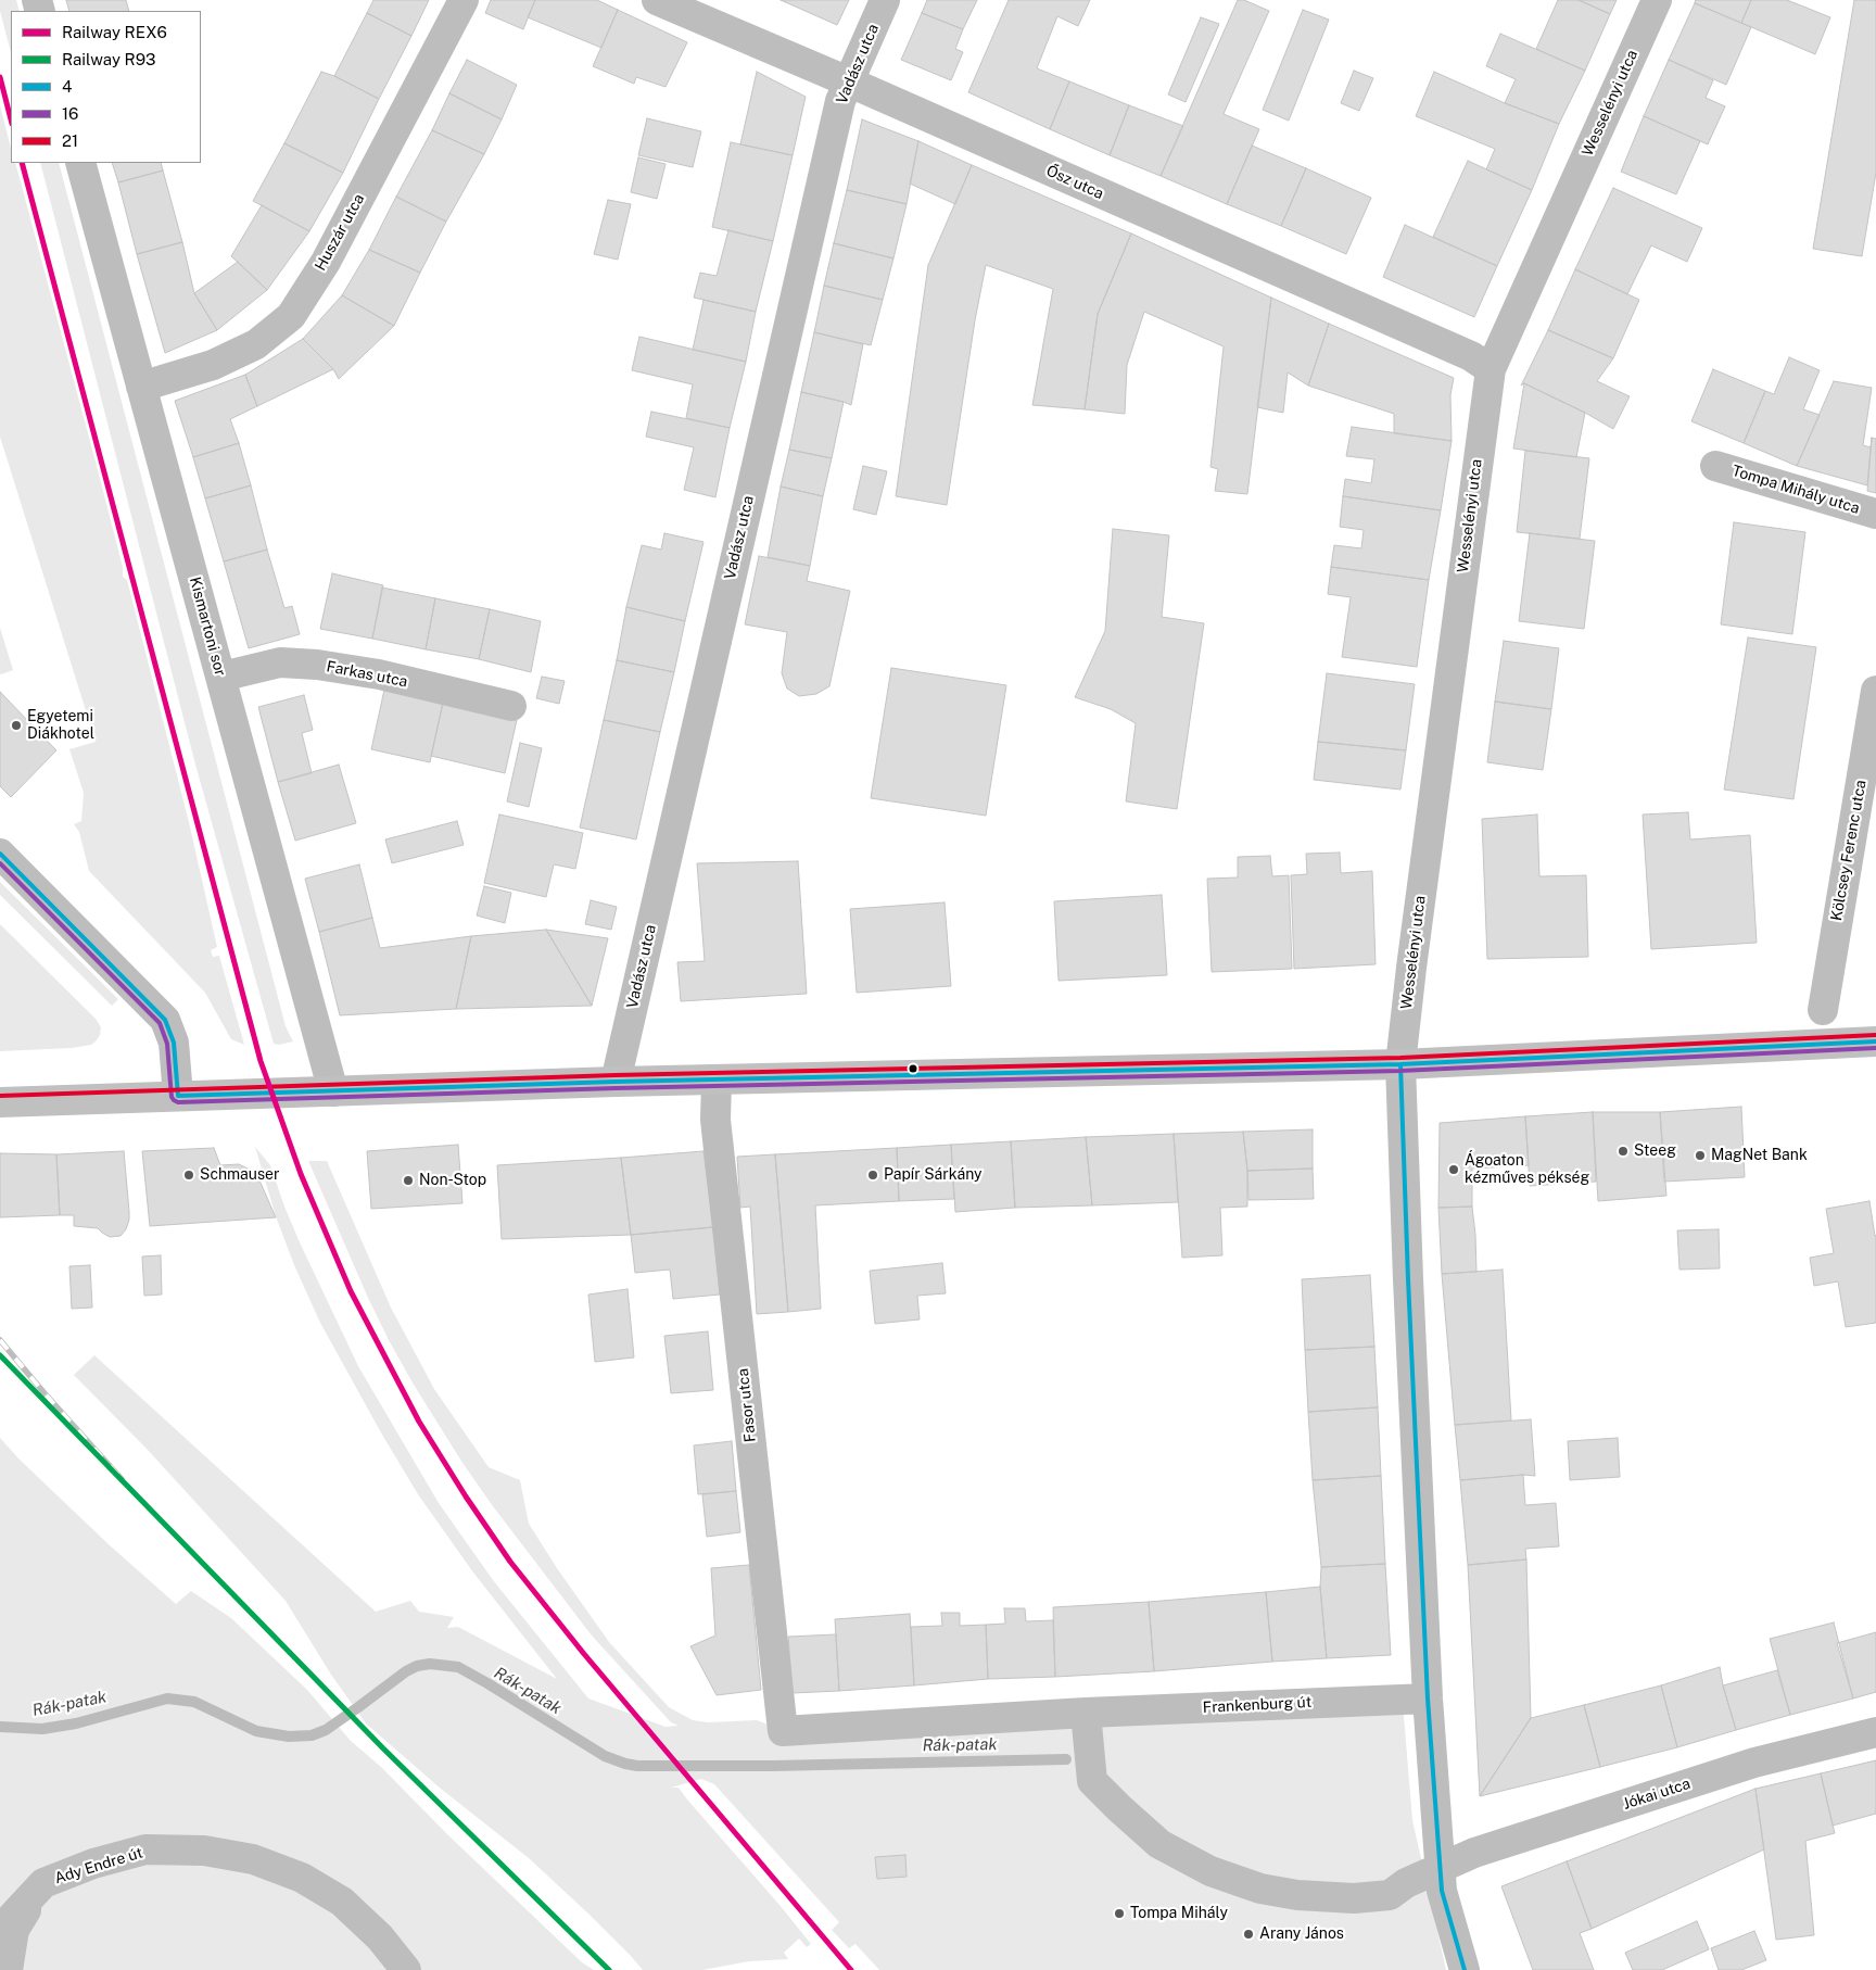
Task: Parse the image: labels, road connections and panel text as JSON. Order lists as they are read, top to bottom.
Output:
{
  "streets": {
    "street": [
      "Vadász utca",
      "Wesselényi utca",
      "Ősz utca",
      "Huszár utca",
      "Tompa Mihály utca",
      "Kismartoni sor",
      "Farkas utca",
      "Kölcsey Ferenc utca",
      "Fasor utca",
      "Frankenburg út",
      "Jókai utca",
      "Ady Endre út"
    ]
  },
  "crossings": [
    ["Vadász utca", "Ősz utca"],
    ["Wesselényi utca", "Ősz utca"],
    ["Wesselényi utca", "Frankenburg út"],
    ["Wesselényi utca", "Jókai utca"],
    ["Huszár utca", "Kismartoni sor"],
    ["Kismartoni sor", "Farkas utca"],
    ["Fasor utca", "Frankenburg út"]
  ],
  "water": ["Rák-patak"],
  "places": [
    "Egyetemi Diákhotel",
    "Steeg",
    "MagNet Bank",
    "Ágoaton kézműves pékség",
    "Schmauser",
    "Papír Sárkány",
    "Non-Stop",
    "Tompa Mihály",
    "Arany János"
  ],
  "lines": [
    "rail line REX6",
    "transit line 4",
    "transit line 16",
    "transit line 21",
    "rail line R93"
  ],
  "legend": [
    "Railway REX6",
    "Railway R93",
    "4",
    "16",
    "21"
  ]
}
